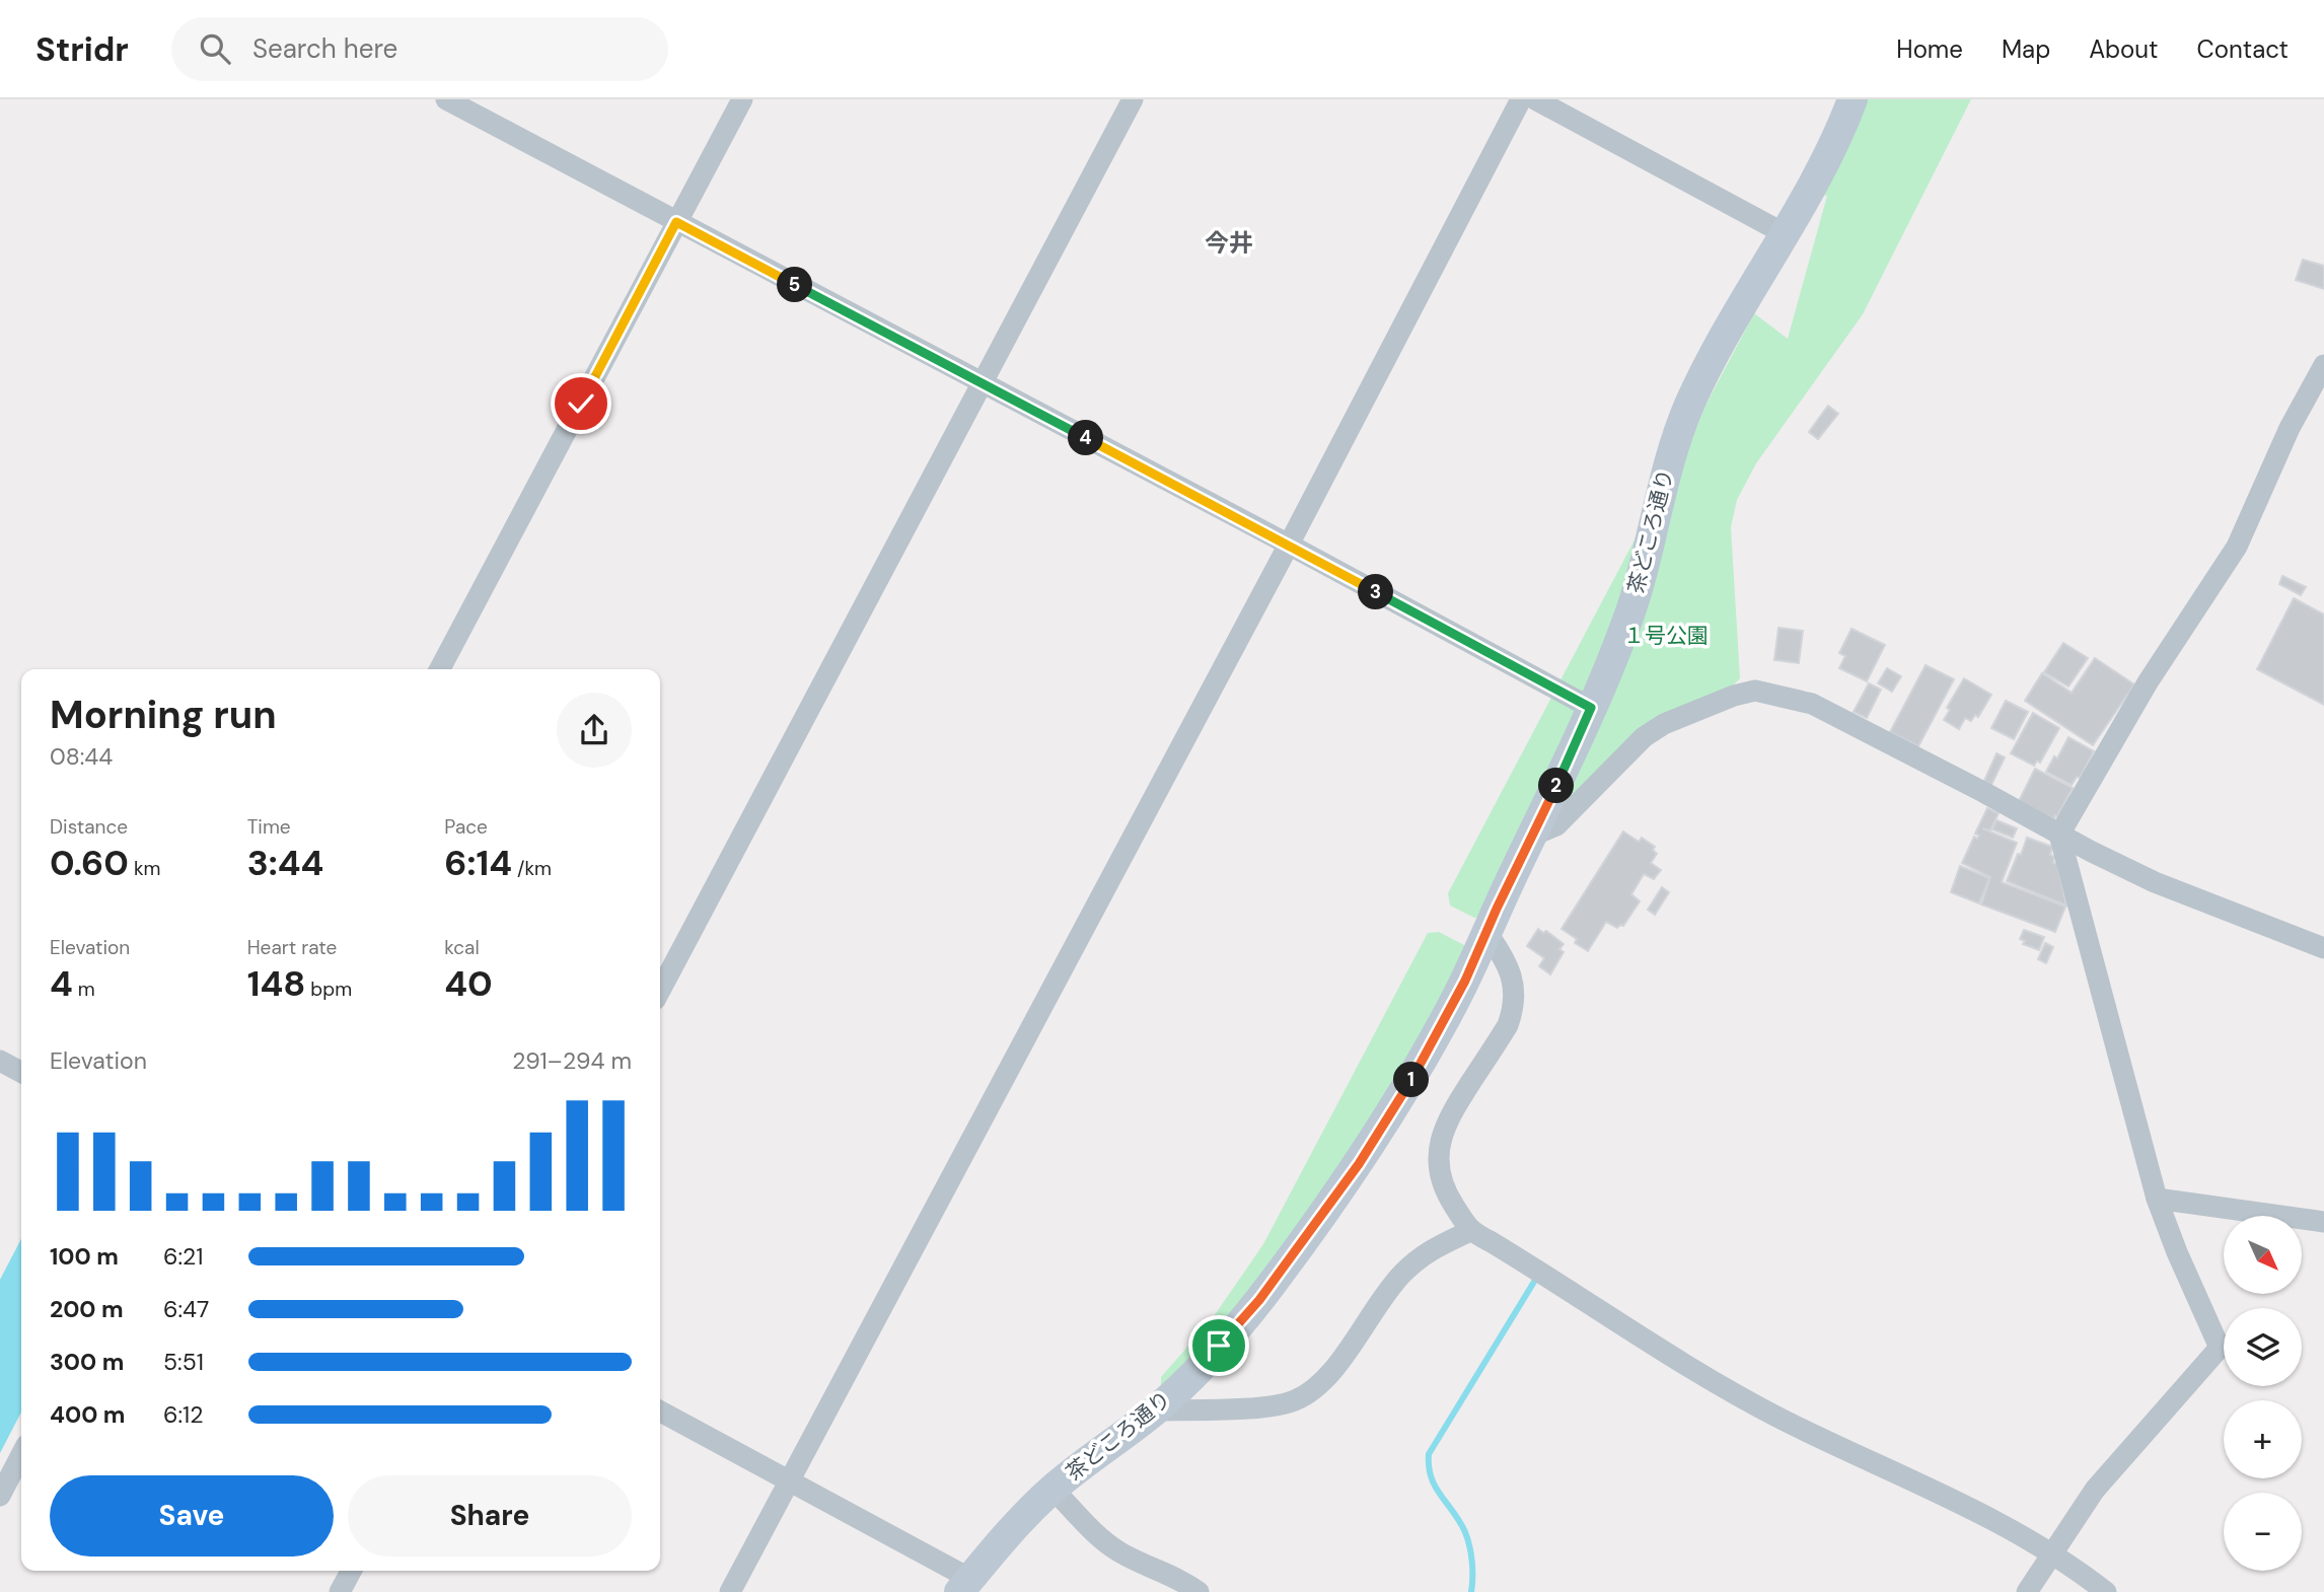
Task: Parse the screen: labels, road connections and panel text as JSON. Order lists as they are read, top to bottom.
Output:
{
  "streets": {
    "street": ["茶どころ通り"]
  },
  "districts": ["今井"],
  "parks": ["１号公園"],
  "north": "bottom right",
  "page": {
    "header": "Stridr",
    "search": "Search here",
    "nav": [
      "Home",
      "Map",
      "About",
      "Contact"
    ],
    "pins": [
      "5",
      "4",
      "3",
      "2",
      "1"
    ],
    "heading": ["Morning run", "08:44"],
    "stats": [
      ["Distance", "0.60 km"],
      ["Time", "3:44"],
      ["Pace", "6:14 /km"],
      ["Elevation", "4 m"],
      ["Heart rate", "148 bpm"],
      ["kcal", "40"]
    ],
    "chart": ["Elevation", "291–294 m"],
    "map_buttons": ["+", "−"],
    "list": [
      {
        "name": "100 m",
        "note": "6:21"
      },
      {
        "name": "200 m",
        "note": "6:47"
      },
      {
        "name": "300 m",
        "note": "5:51"
      },
      {
        "name": "400 m",
        "note": "6:12"
      }
    ],
    "buttons": ["Save", "Share"]
  }
}
